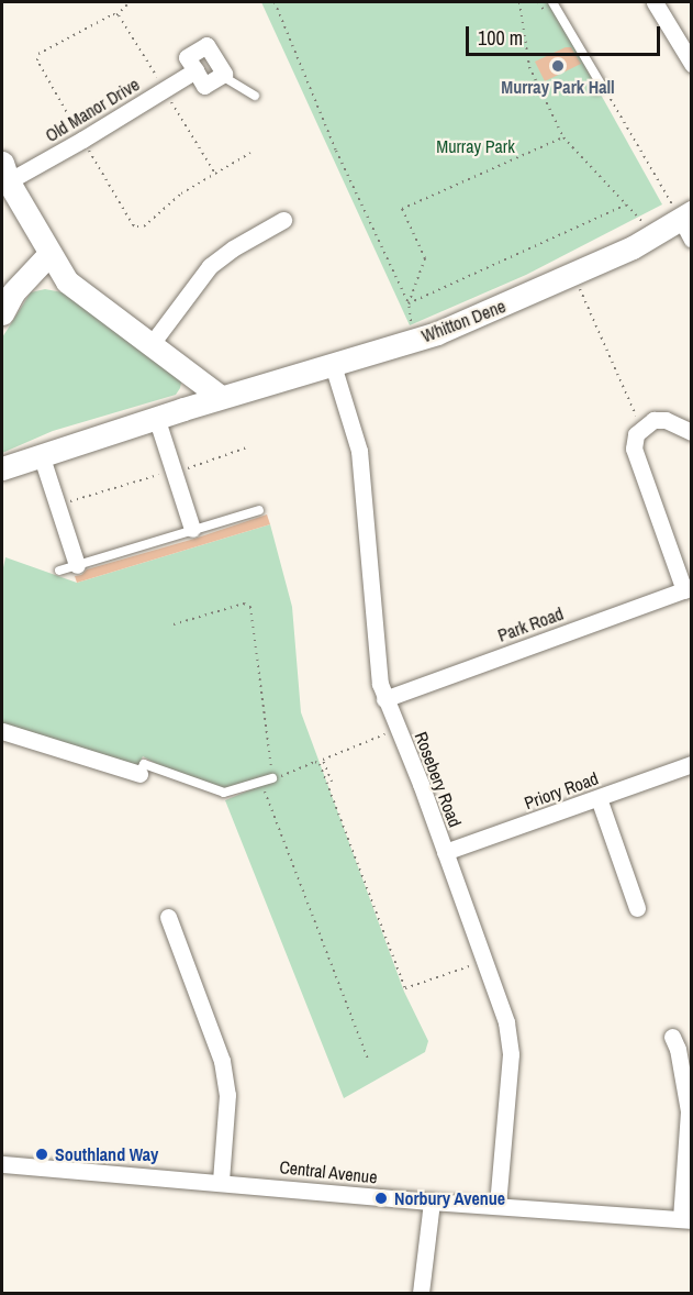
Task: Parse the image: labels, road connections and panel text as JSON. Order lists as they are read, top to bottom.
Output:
{
  "streets": {
    "street": [
      "Old Manor Drive",
      "Whitton Dene",
      "Park Road",
      "Rosebery Road",
      "Priory Road",
      "Central Avenue"
    ]
  },
  "crossings": [
    ["Whitton Dene", "Rosebery Road"],
    ["Park Road", "Rosebery Road"],
    ["Rosebery Road", "Priory Road"],
    ["Rosebery Road", "Central Avenue"]
  ],
  "parks": ["Murray Park"],
  "places": ["Murray Park Hall", "Southland Way", "Norbury Avenue"],
  "scale_bar": "100 m"
}
